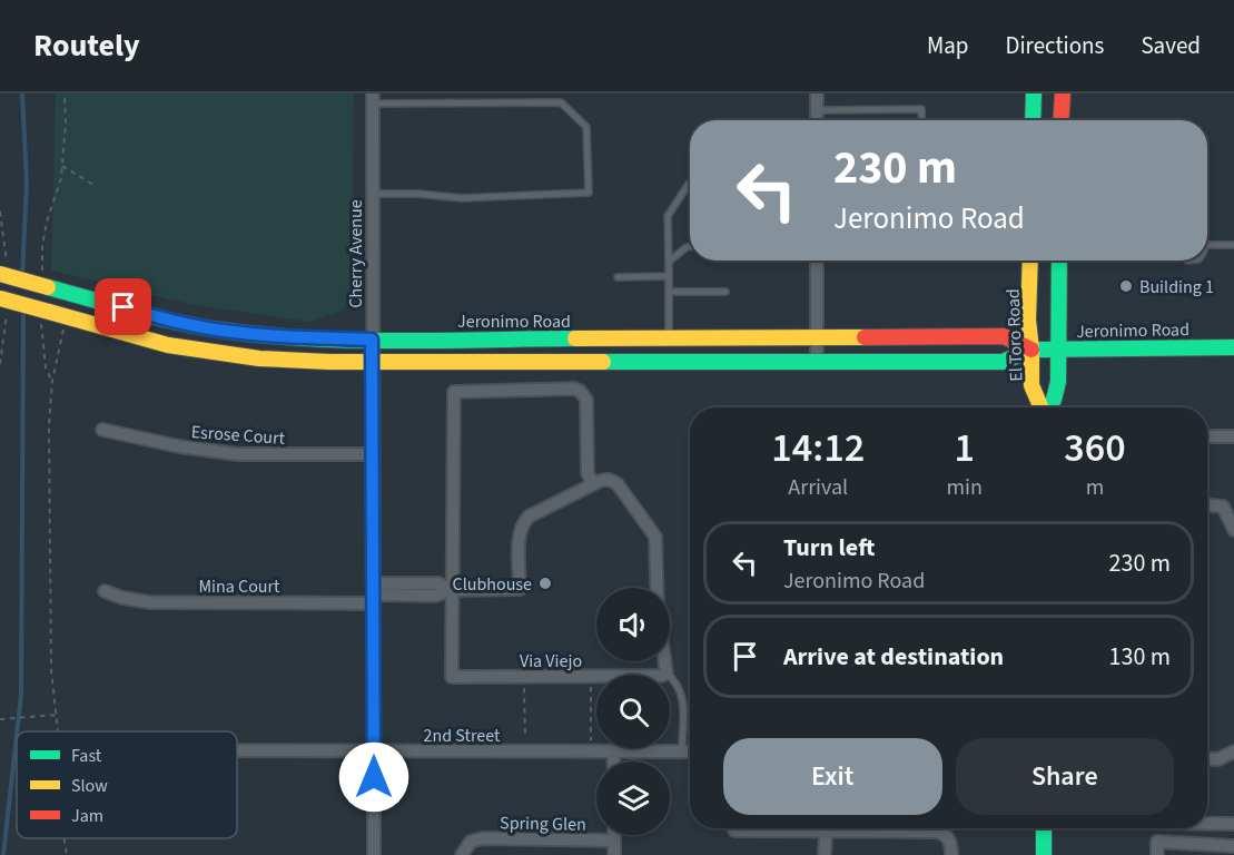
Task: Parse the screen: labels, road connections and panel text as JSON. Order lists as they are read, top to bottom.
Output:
{
  "streets": {
    "main road": ["Jeronimo Road", "El Toro Road"],
    "street": [
      "Cherry Avenue",
      "Esrose Court",
      "Mina Court",
      "Via Viejo",
      "2nd Street",
      "Spring Glen"
    ]
  },
  "crossings": [
    ["Cherry Avenue", "Jeronimo Road"],
    ["Cherry Avenue", "Esrose Court"],
    ["Cherry Avenue", "Mina Court"],
    ["Cherry Avenue", "2nd Street"],
    ["Jeronimo Road", "El Toro Road"]
  ],
  "places": ["Building 1", "Clubhouse"],
  "legend": ["Fast", "Slow", "Jam"],
  "page": {
    "header": "Routely",
    "nav": ["Map", "Directions", "Saved"],
    "turn": ["230 m", "Jeronimo Road"],
    "eta": [
      "14:12",
      "Arrival",
      "1",
      "min",
      "360",
      "m"
    ],
    "list": [
      {
        "name": "Turn left",
        "note": "Jeronimo Road",
        "value": "230 m"
      },
      {
        "name": "Arrive at destination",
        "value": "130 m"
      }
    ],
    "buttons": ["Exit", "Share"]
  }
}
